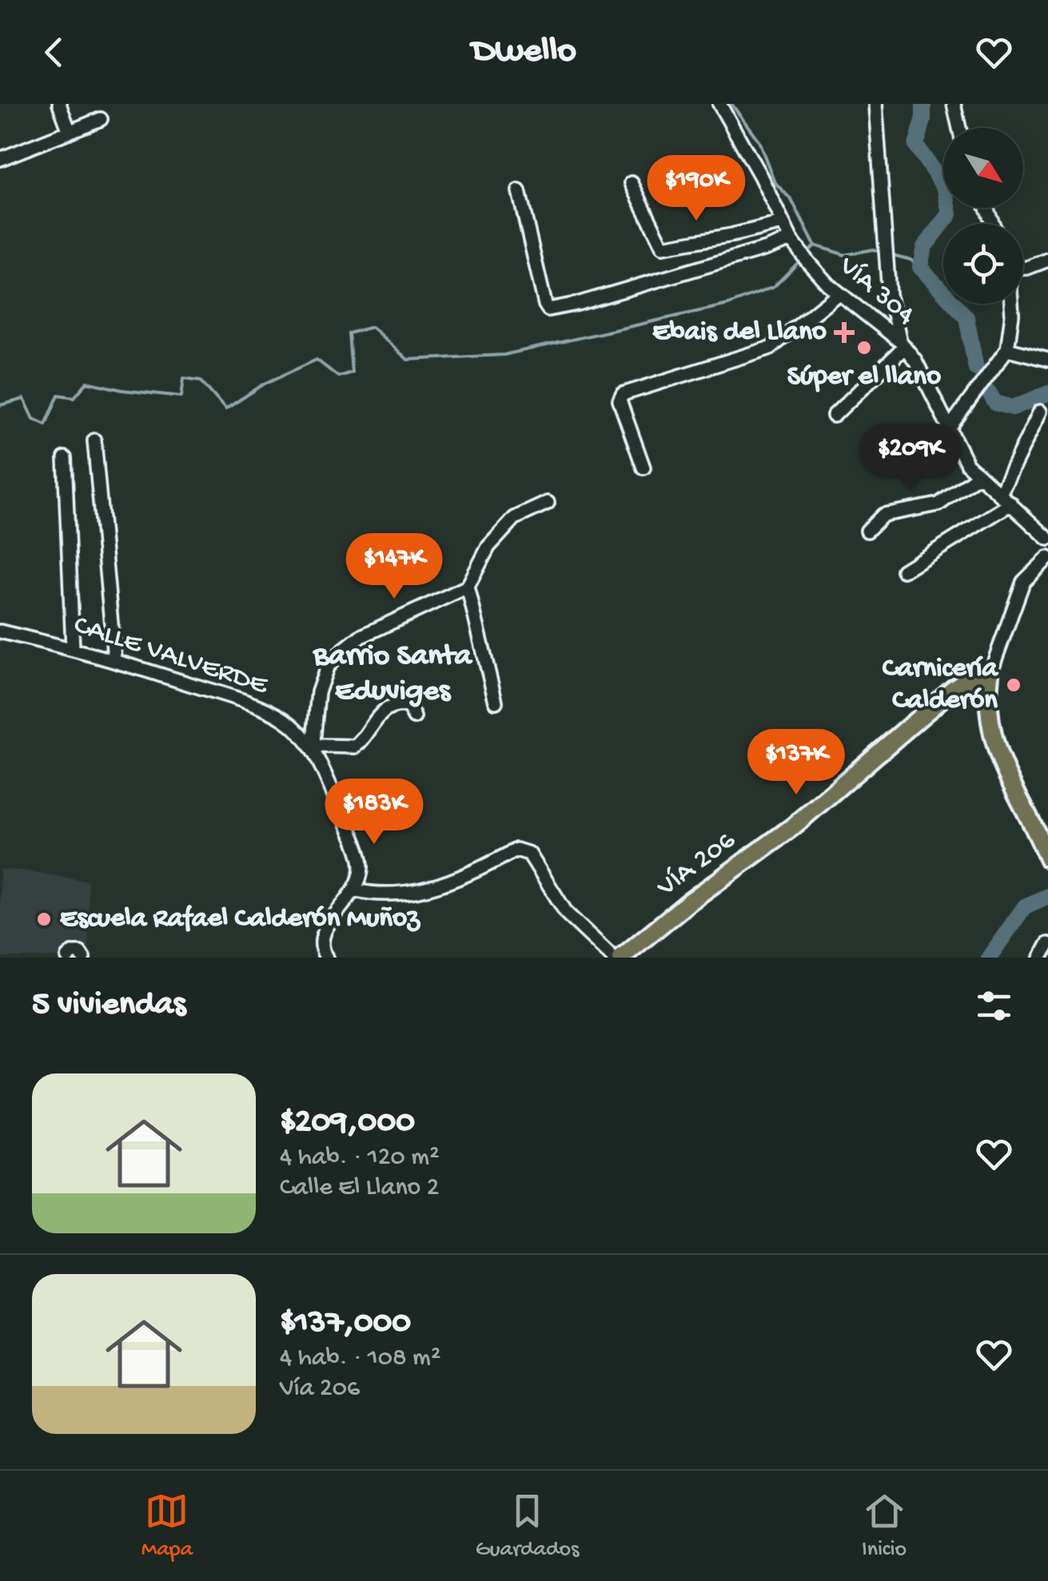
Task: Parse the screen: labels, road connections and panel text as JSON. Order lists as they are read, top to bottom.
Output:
{
  "streets": {
    "main road": ["VÍA 206"],
    "street": ["VÍA 304", "CALLE VALVERDE"]
  },
  "districts": ["Barrio Santa Eduviges"],
  "places": {
    "health": ["Ebais del Llano"],
    "other": ["Súper el llano", "Carnicería Calderón", "Escuela Rafael Calderón Muñoz"]
  },
  "north": "bottom right",
  "page": {
    "header": "Dwello",
    "price": [
      "$190K",
      "$209K",
      "$147K",
      "$137K",
      "$183K"
    ],
    "heading": "5 viviendas",
    "list": [
      {
        "name": "$209,000",
        "note": "4 hab. · 120 m² · Calle El Llano 2"
      },
      {
        "name": "$137,000",
        "note": "4 hab. · 108 m² · Vía 206"
      }
    ],
    "tabs": ["Mapa", "Guardados", "Inicio"]
  }
}
